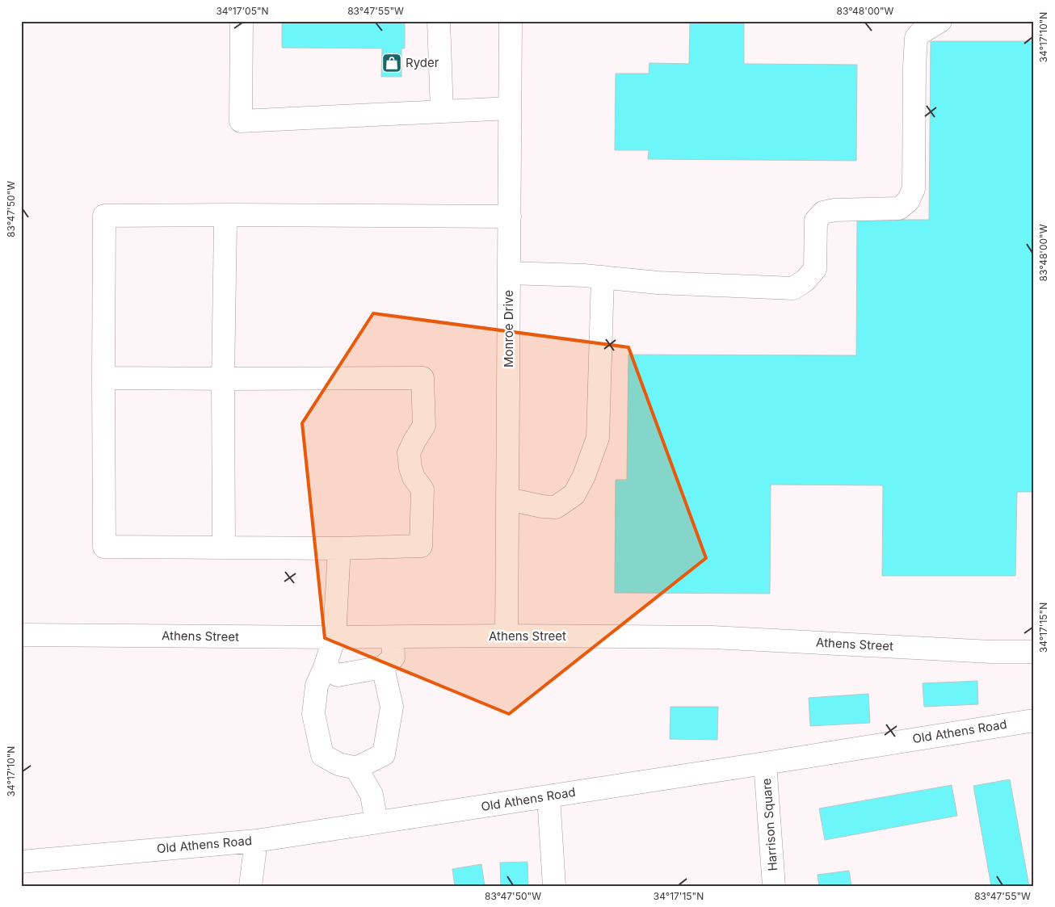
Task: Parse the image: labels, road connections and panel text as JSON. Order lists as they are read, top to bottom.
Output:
{
  "streets": {
    "street": [
      "Monroe Drive",
      "Athens Street",
      "Old Athens Road",
      "Harrison Square"
    ]
  },
  "crossings": [
    ["Monroe Drive", "Athens Street"],
    ["Old Athens Road", "Harrison Square"]
  ],
  "places": {
    "shop": ["Ryder"]
  },
  "coordinates": [
    "34°17'05\"N",
    "83°47'55\"W",
    "83°48'00\"W",
    "34°17'10\"N",
    "83°47'50\"W",
    "34°17'15\"N"
  ]
}
